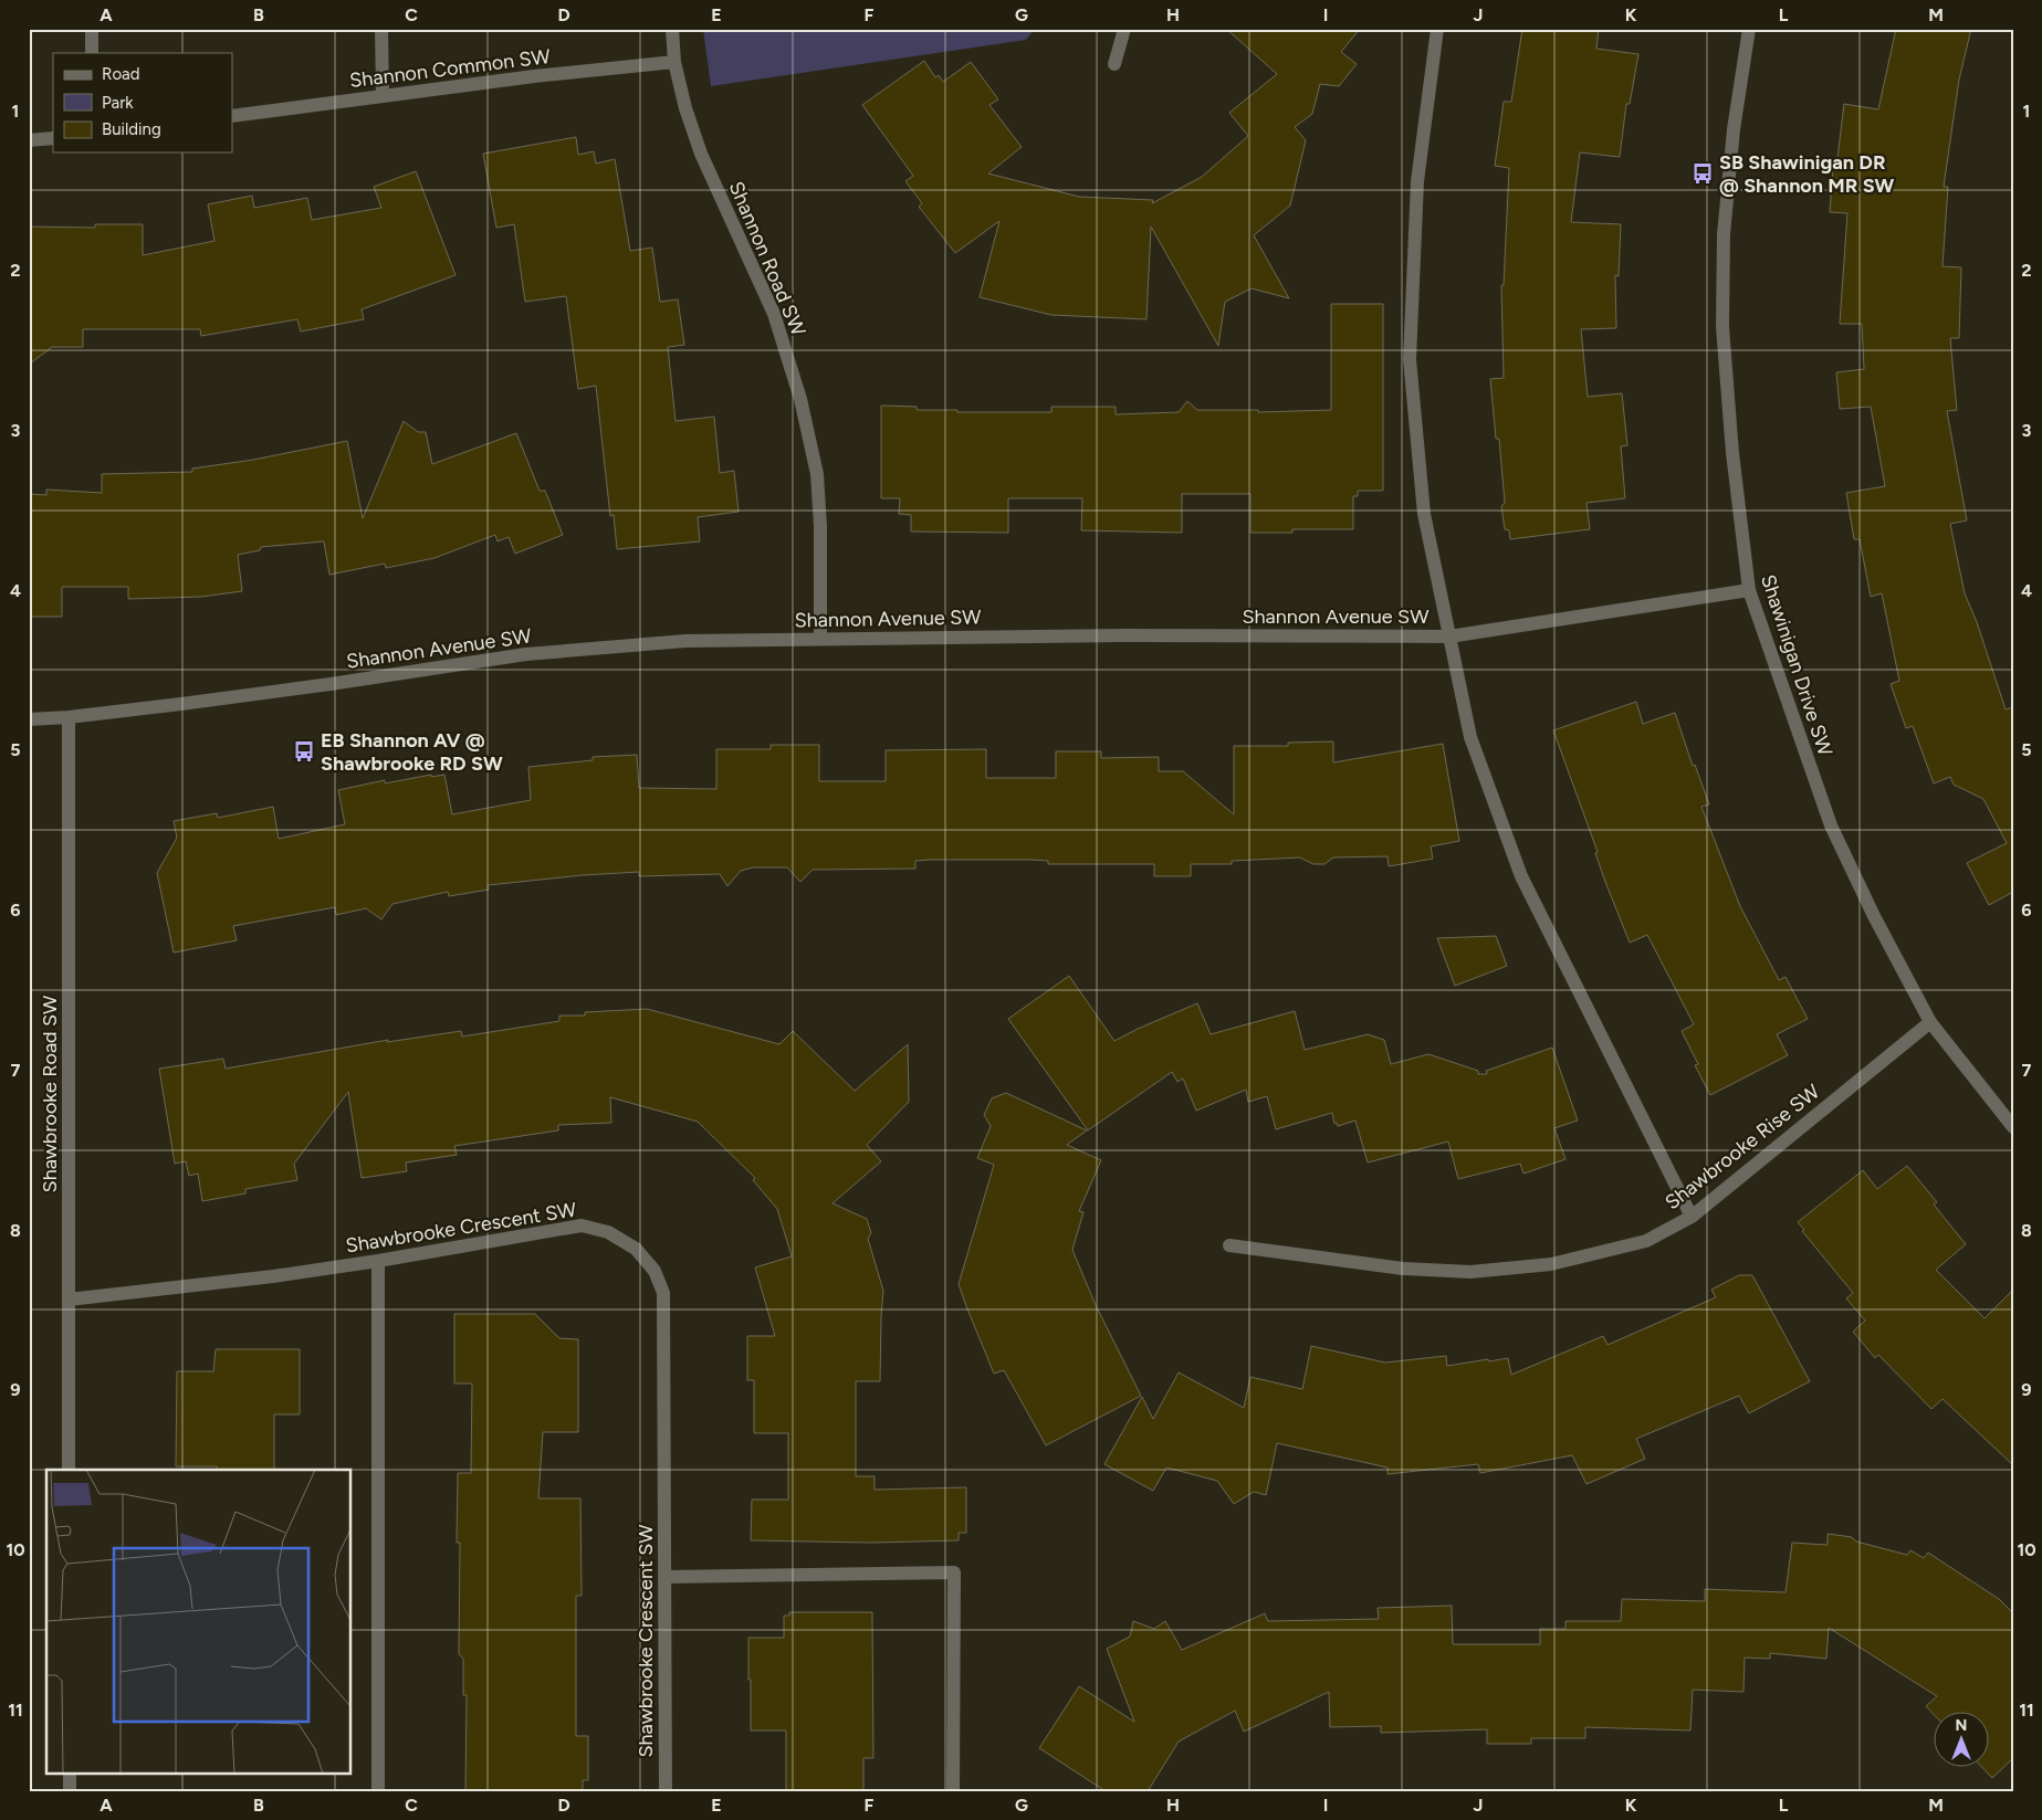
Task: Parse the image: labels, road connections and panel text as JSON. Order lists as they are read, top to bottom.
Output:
{
  "streets": {
    "street": [
      "Shannon Common SW",
      "Shannon Road SW",
      "Shannon Avenue SW",
      "Shawinigan Drive SW",
      "Shawbrooke Road SW",
      "Shawbrooke Rise SW",
      "Shawbrooke Crescent SW"
    ]
  },
  "crossings": [
    ["Shannon Common SW", "Shannon Road SW"],
    ["Shannon Road SW", "Shannon Avenue SW"],
    ["Shannon Avenue SW", "Shawinigan Drive SW"],
    ["Shannon Avenue SW", "Shawbrooke Road SW"],
    ["Shawinigan Drive SW", "Shawbrooke Rise SW"],
    ["Shawbrooke Road SW", "Shawbrooke Crescent SW"]
  ],
  "places": {
    "bus stop": ["SB Shawinigan DR @ Shannon MR SW", "EB Shannon AV @ Shawbrooke RD SW"]
  },
  "legend": ["Road", "Park", "Building"],
  "north": "top",
  "grid": {
    "columns": [
      "A",
      "B",
      "C",
      "D",
      "E",
      "F",
      "G",
      "H",
      "I",
      "J",
      "K",
      "L",
      "M"
    ],
    "rows": [
      "1",
      "2",
      "3",
      "4",
      "5",
      "6",
      "7",
      "8",
      "9",
      "10",
      "11"
    ]
  }
}
